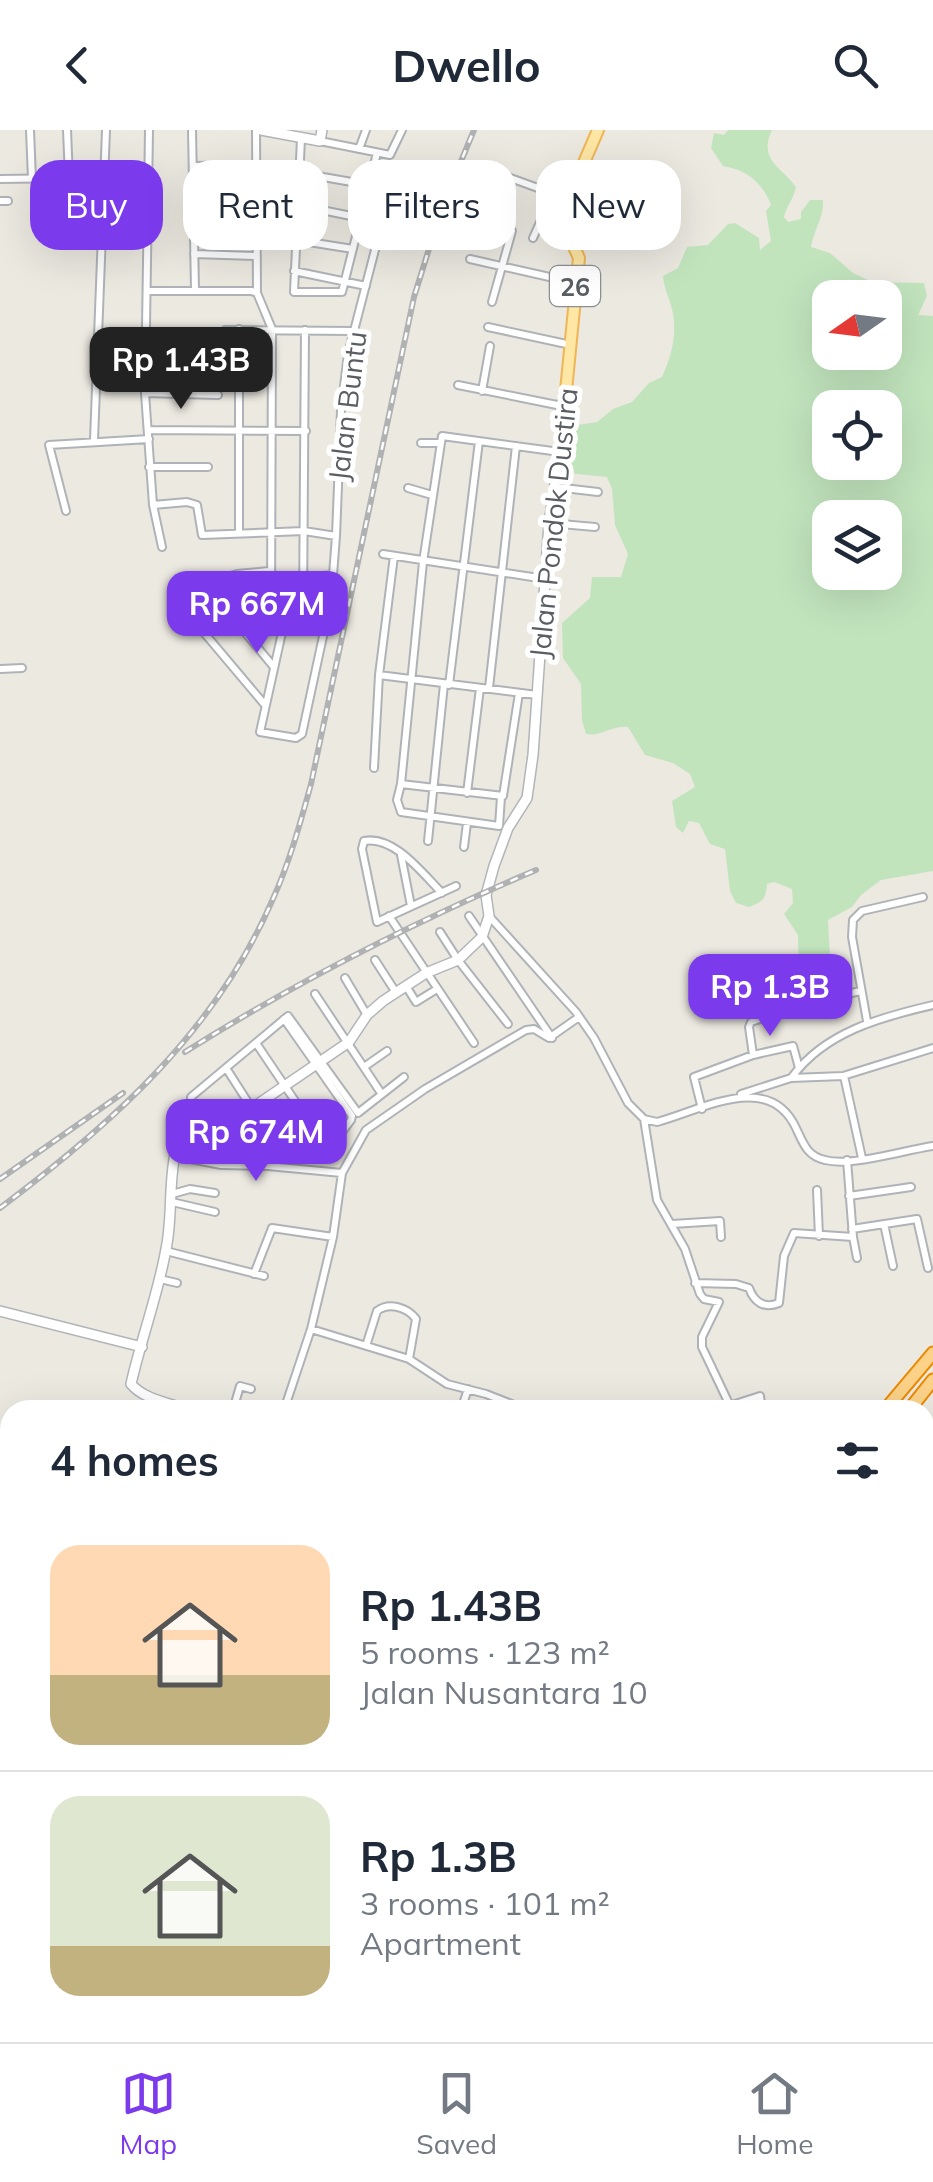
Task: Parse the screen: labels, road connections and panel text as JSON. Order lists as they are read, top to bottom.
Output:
{
  "streets": {
    "main road": ["26", "Jalan Pondok Dustira"],
    "street": ["Jalan Buntu"]
  },
  "north": "left",
  "page": {
    "header": "Dwello",
    "chip": [
      "Buy",
      "Rent",
      "Filters",
      "New"
    ],
    "price": [
      "Rp 1.43B",
      "Rp 667M",
      "Rp 1.3B",
      "Rp 674M"
    ],
    "heading": "4 homes",
    "list": [
      {
        "name": "Rp 1.43B",
        "note": "5 rooms · 123 m² · Jalan Nusantara 10"
      },
      {
        "name": "Rp 1.3B",
        "note": "3 rooms · 101 m² · Apartment"
      }
    ],
    "tabs": ["Map", "Saved", "Home"]
  }
}
